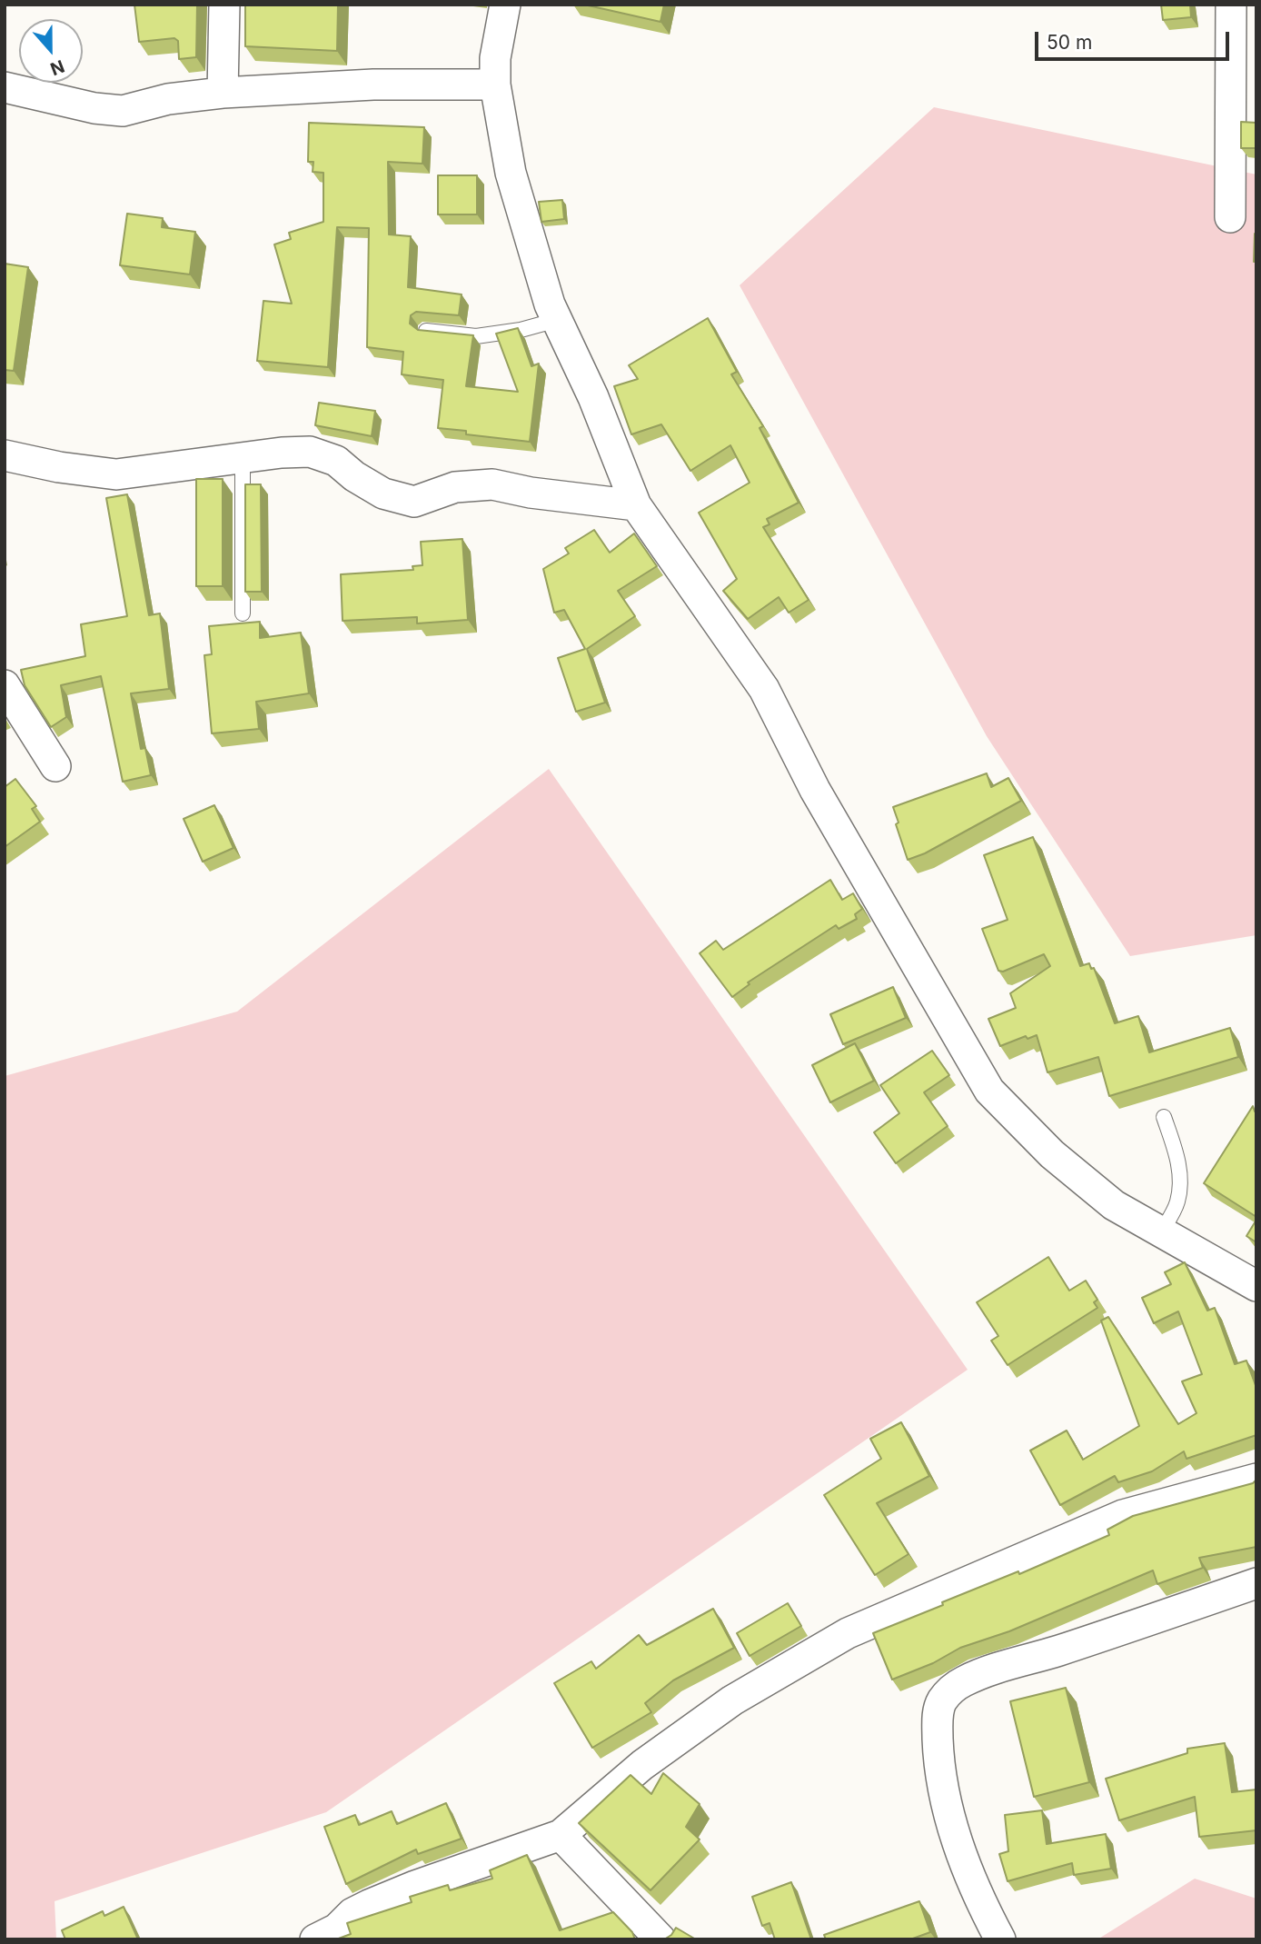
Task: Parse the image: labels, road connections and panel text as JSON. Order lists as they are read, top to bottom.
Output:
{
  "scale_bar": "50 m",
  "north": "bottom"
}
